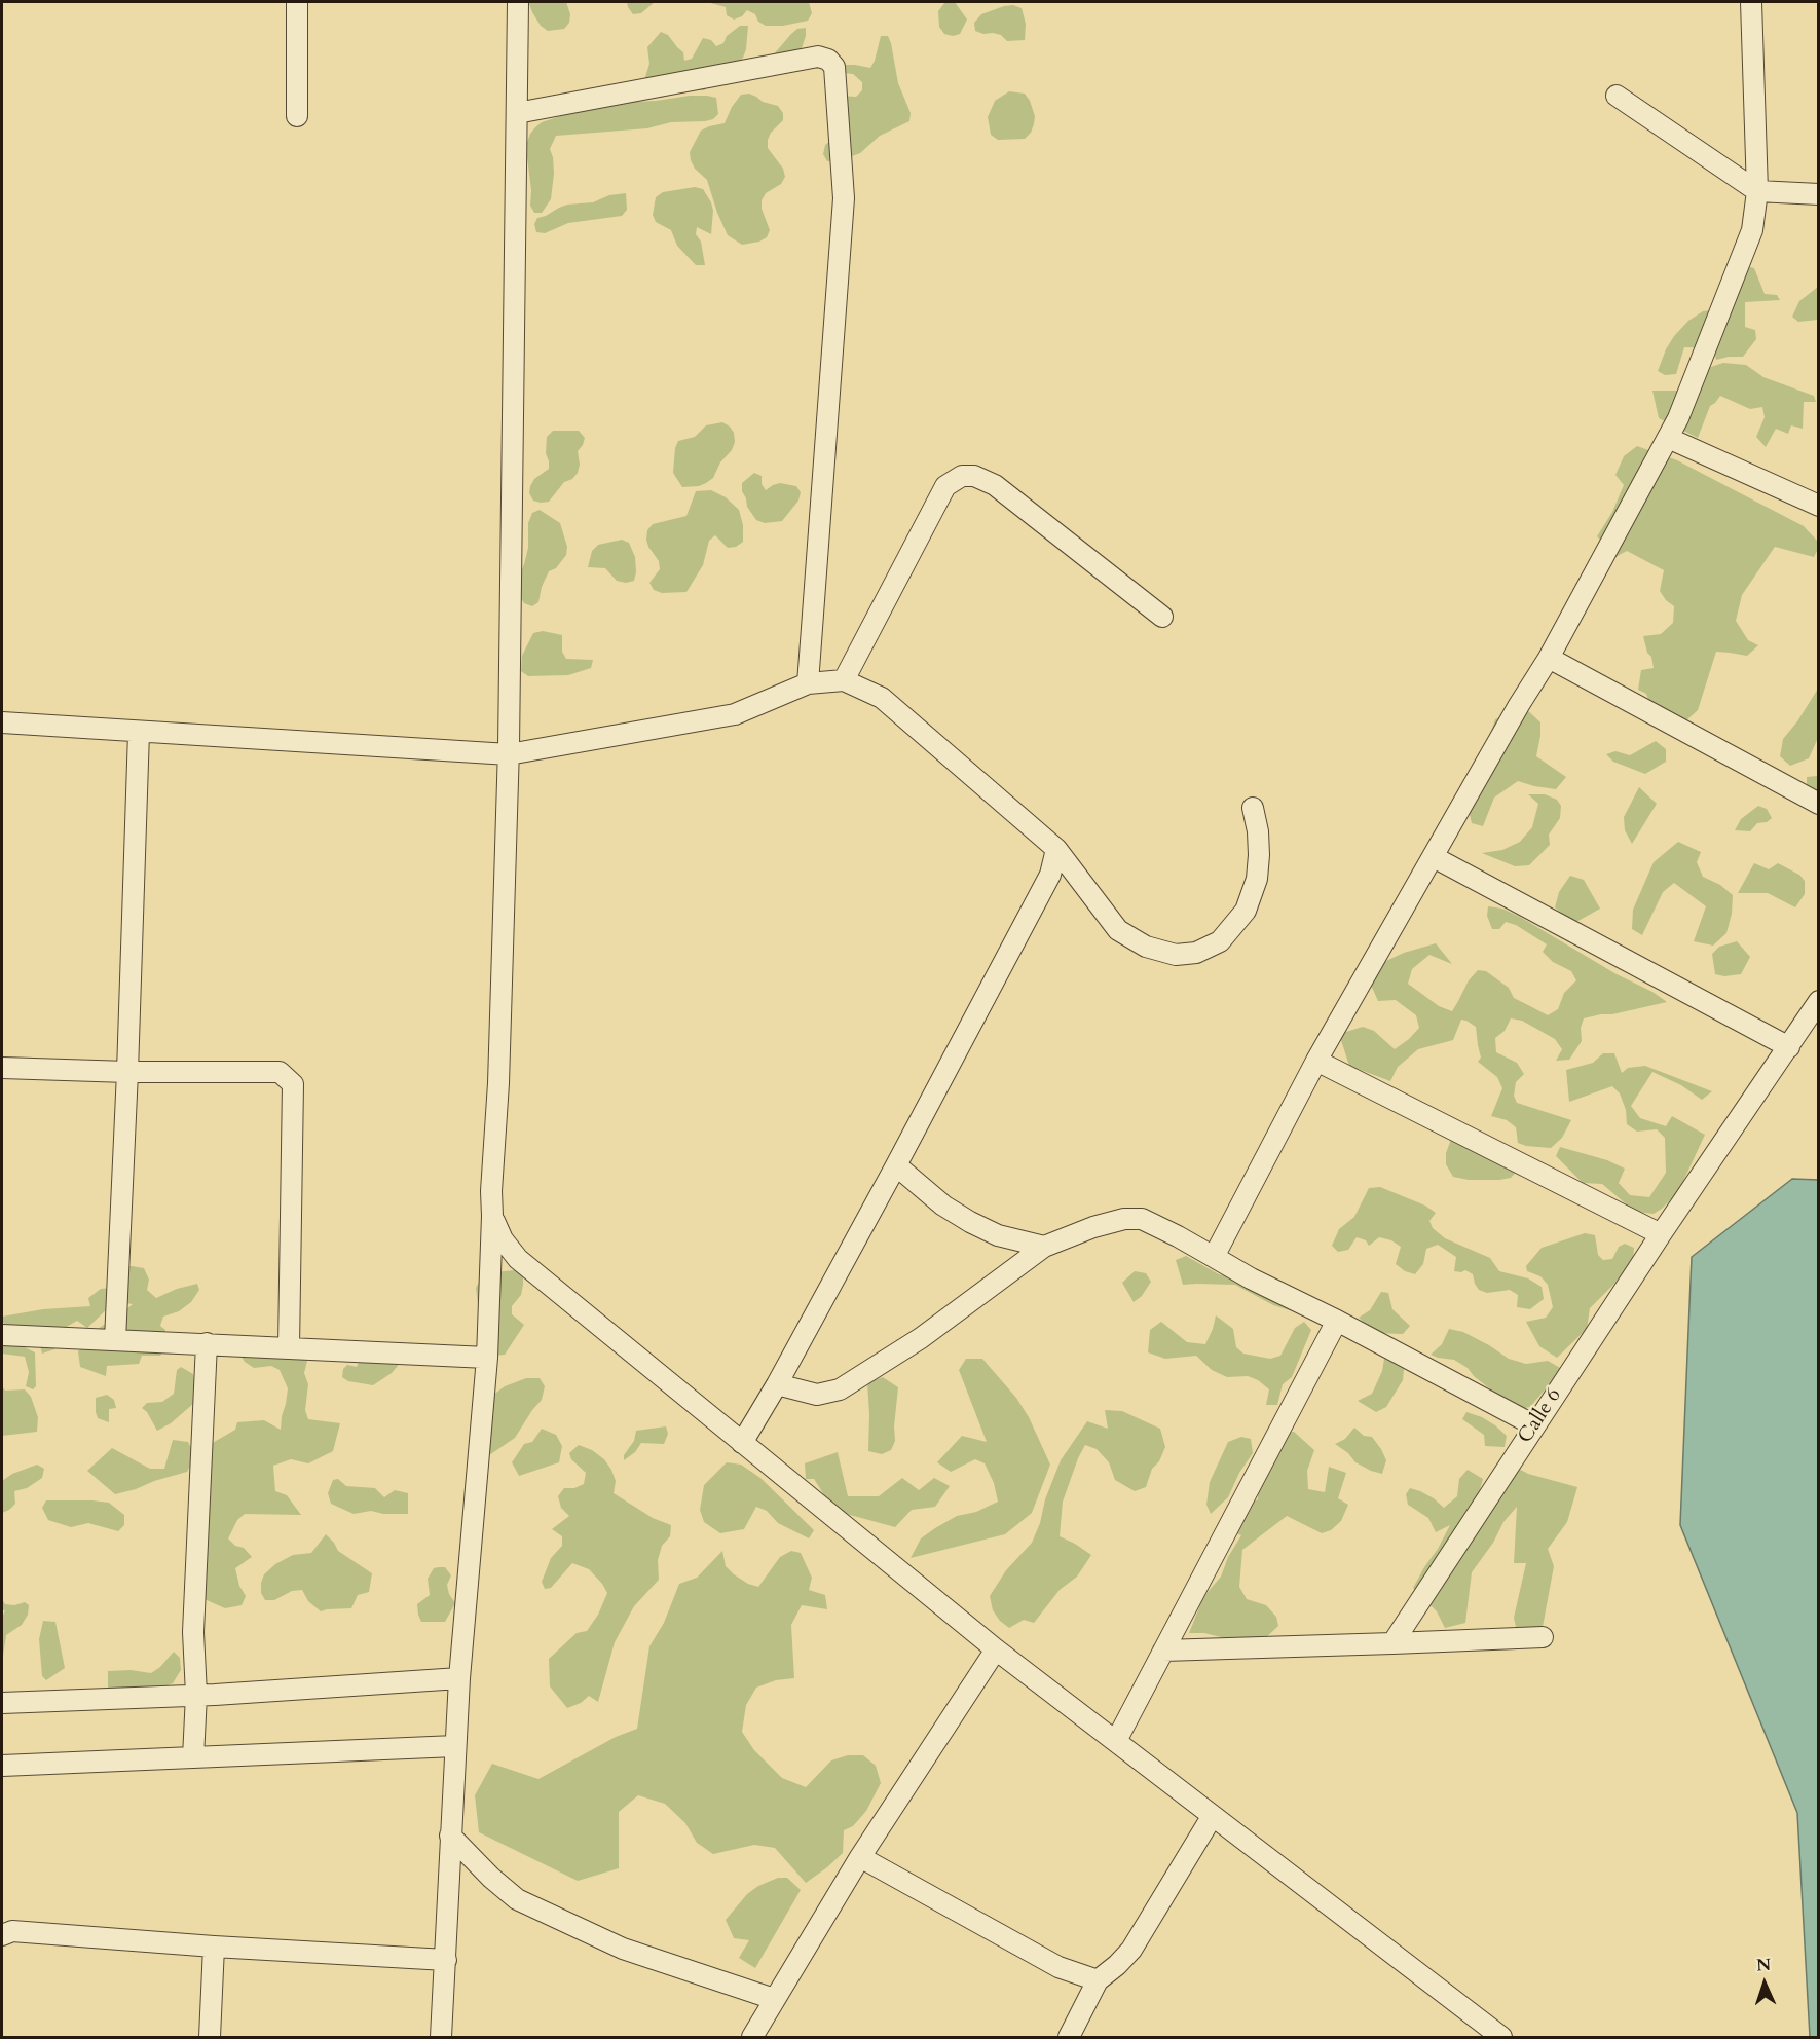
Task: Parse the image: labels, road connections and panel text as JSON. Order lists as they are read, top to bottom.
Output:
{
  "streets": {
    "street": ["Calle 6"]
  },
  "north": "top"
}
